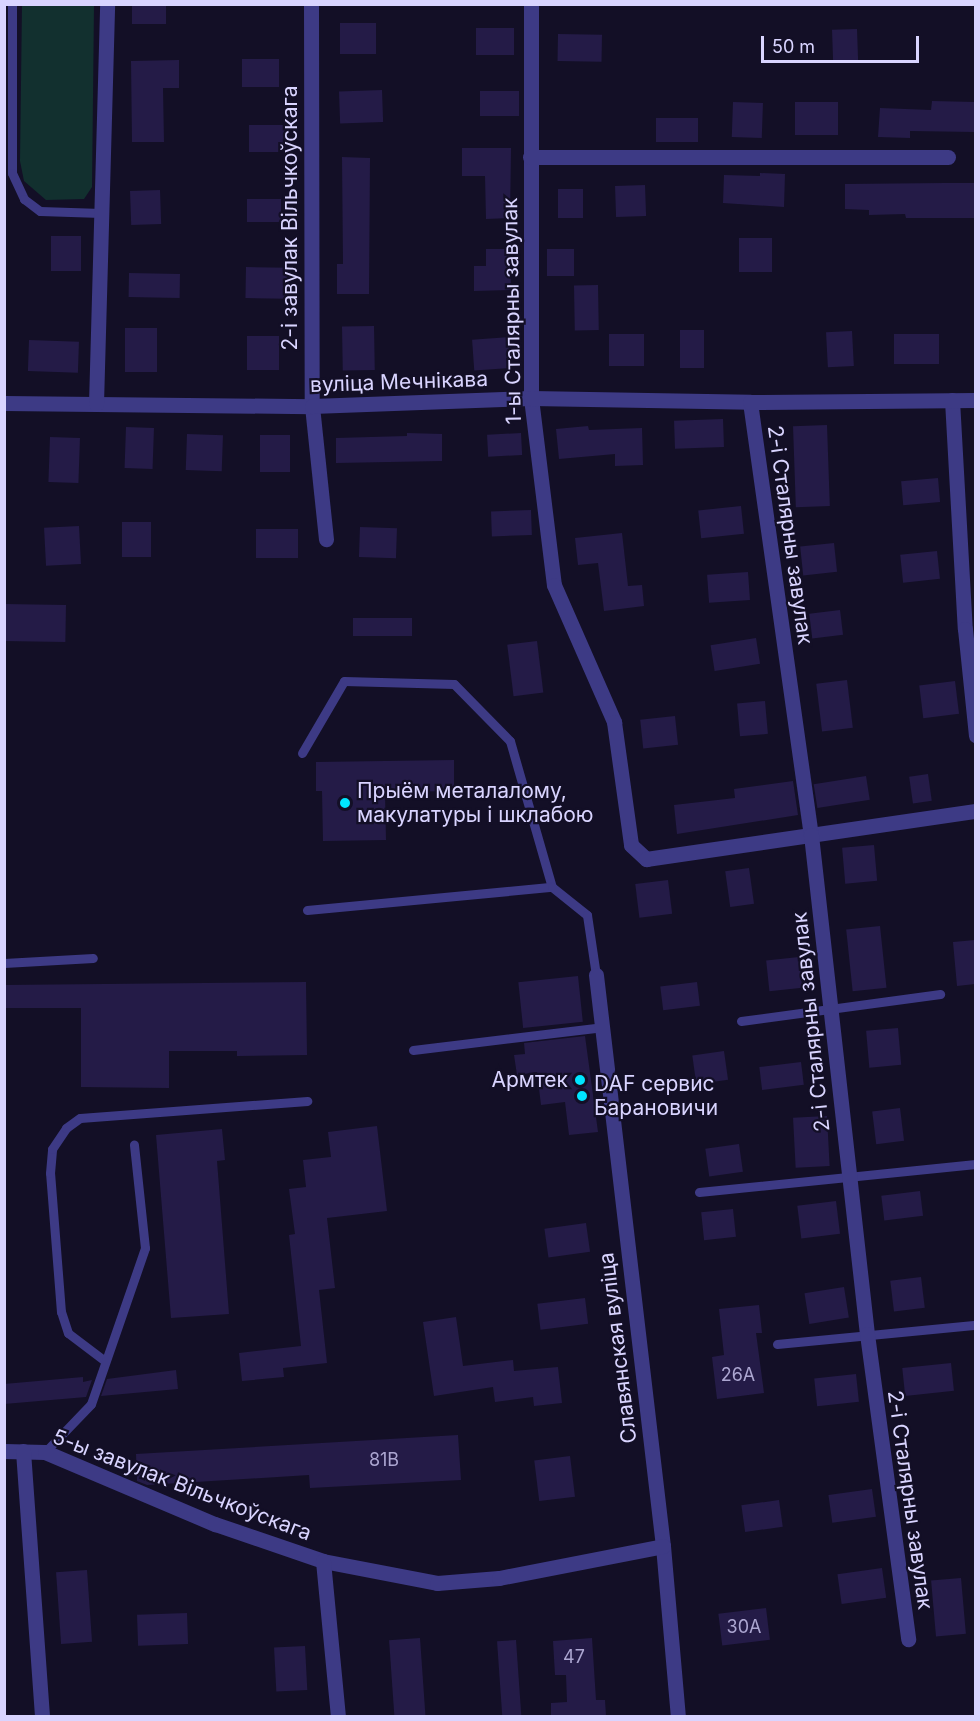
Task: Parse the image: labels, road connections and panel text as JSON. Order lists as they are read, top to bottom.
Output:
{
  "streets": {
    "street": [
      "2-і завулак Вільчкоўскага",
      "1-ы Сталярны завулак",
      "вуліца Мечнікава",
      "2-і Сталярны завулак",
      "Славянская вуліца",
      "5-ы завулак Вільчкоўскага"
    ]
  },
  "crossings": [
    ["2-і завулак Вільчкоўскага", "вуліца Мечнікава"],
    ["1-ы Сталярны завулак", "вуліца Мечнікава"],
    ["1-ы Сталярны завулак", "2-і Сталярны завулак"],
    ["вуліца Мечнікава", "2-і Сталярны завулак"],
    ["Славянская вуліца", "5-ы завулак Вільчкоўскага"]
  ],
  "places": ["Прыём металалому, макулатуры і шклабою", "Армтек", "DAF сервис Барановичи"],
  "house_numbers": [
    "26А",
    "81В",
    "30А",
    "47"
  ],
  "scale_bar": "50 m"
}
